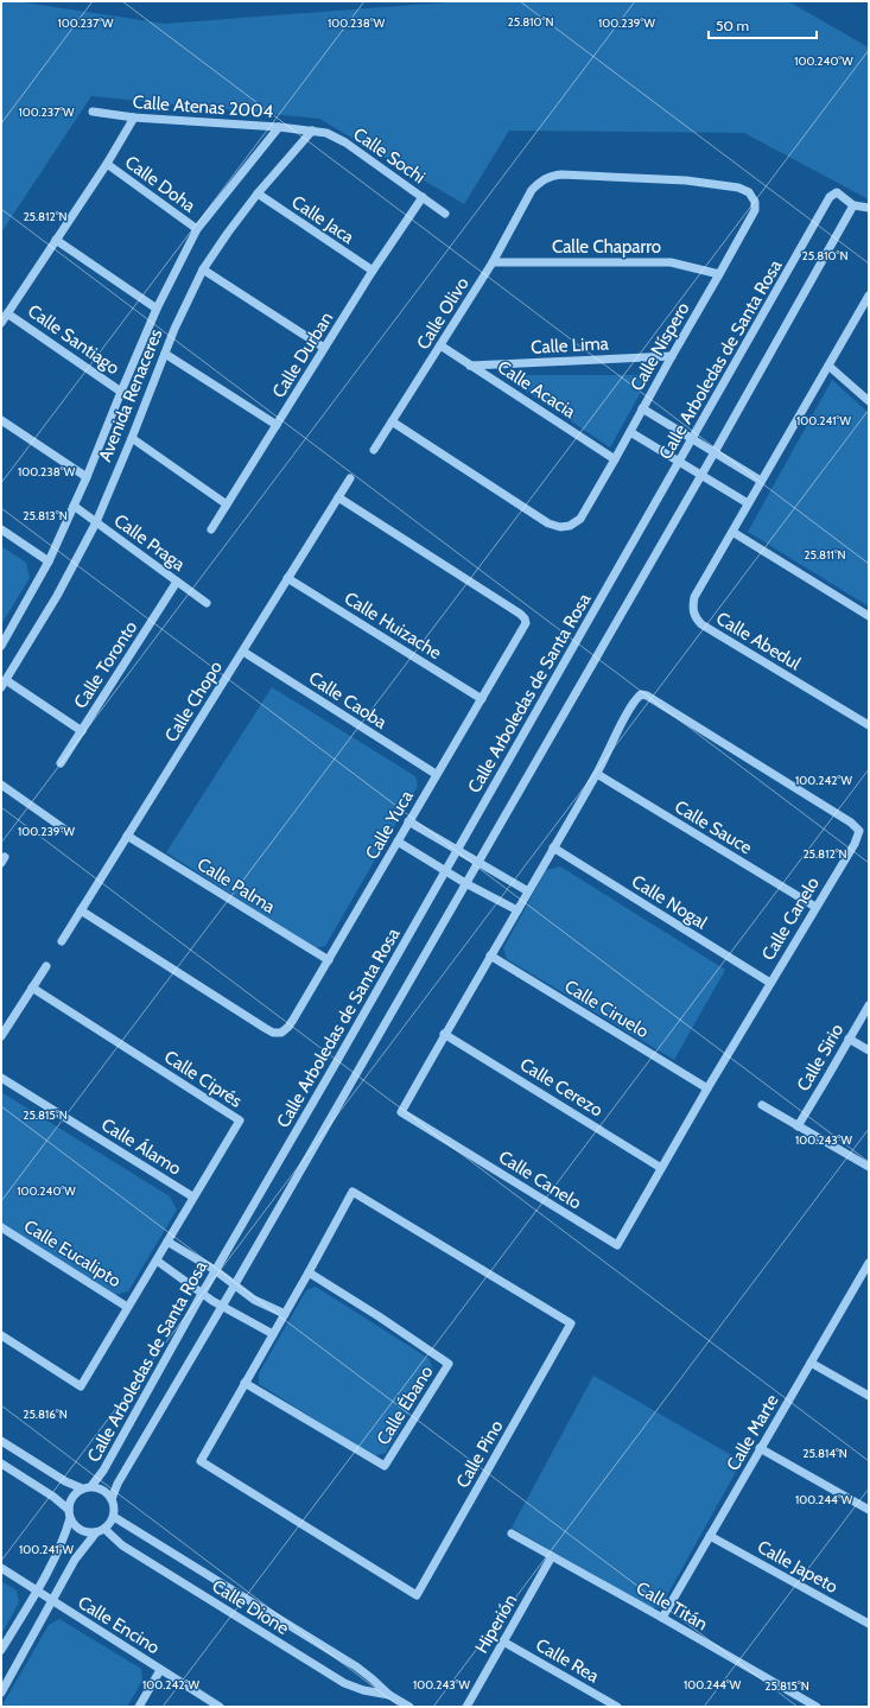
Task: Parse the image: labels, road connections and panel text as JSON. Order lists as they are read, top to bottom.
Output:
{
  "streets": {
    "street": [
      "Calle Atenas 2004",
      "Calle Sochi",
      "Calle Doha",
      "Calle Jaca",
      "Calle Chaparro",
      "Calle Olivo",
      "Calle Santiago",
      "Calle Lima",
      "Calle Níspero",
      "Calle Durban",
      "Calle Arboledas de Santa Rosa",
      "Calle Acacia",
      "Avenida Renaceres",
      "Calle Praga",
      "Calle Huizache",
      "Calle Abedul",
      "Calle Toronto",
      "Calle Caoba",
      "Calle Chopo",
      "Calle Yuca",
      "Calle Sauce",
      "Calle Palma",
      "Calle Nogal",
      "Calle Canelo",
      "Calle Ciruelo",
      "Calle Sirio",
      "Calle Ciprés",
      "Calle Cerezo",
      "Calle Álamo",
      "Calle Eucalipto",
      "Calle Ébano",
      "Calle Marte",
      "Calle Pino",
      "Calle Japeto",
      "Calle Titán",
      "Calle Dione",
      "Hiperión",
      "Calle Encino",
      "Calle Rea"
    ]
  },
  "crossings": [
    ["Calle Atenas 2004", "Calle Sochi"],
    ["Calle Atenas 2004", "Avenida Renaceres"],
    ["Calle Sochi", "Calle Durban"],
    ["Calle Sochi", "Avenida Renaceres"],
    ["Calle Doha", "Avenida Renaceres"],
    ["Calle Jaca", "Calle Durban"],
    ["Calle Jaca", "Avenida Renaceres"],
    ["Calle Chaparro", "Calle Olivo"],
    ["Calle Chaparro", "Calle Níspero"],
    ["Calle Olivo", "Calle Níspero"],
    ["Calle Olivo", "Calle Acacia"],
    ["Calle Santiago", "Avenida Renaceres"],
    ["Calle Lima", "Calle Níspero"],
    ["Calle Lima", "Calle Acacia"],
    ["Calle Níspero", "Calle Acacia"],
    ["Calle Arboledas de Santa Rosa", "Calle Dione"],
    ["Avenida Renaceres", "Calle Praga"],
    ["Calle Praga", "Calle Toronto"],
    ["Calle Huizache", "Calle Chopo"],
    ["Calle Huizache", "Calle Yuca"],
    ["Calle Caoba", "Calle Chopo"],
    ["Calle Caoba", "Calle Yuca"],
    ["Calle Chopo", "Calle Yuca"],
    ["Calle Chopo", "Calle Palma"],
    ["Calle Yuca", "Calle Palma"],
    ["Calle Sauce", "Calle Canelo"],
    ["Calle Nogal", "Calle Canelo"],
    ["Calle Canelo", "Calle Ciruelo"],
    ["Calle Canelo", "Calle Cerezo"],
    ["Calle Ciprés", "Calle Álamo"],
    ["Calle Ciprés", "Calle Eucalipto"],
    ["Calle Ébano", "Calle Pino"],
    ["Calle Marte", "Calle Japeto"],
    ["Calle Marte", "Calle Titán"],
    ["Calle Titán", "Hiperión"],
    ["Hiperión", "Calle Rea"]
  ],
  "scale_bar": "50 m",
  "coordinates": [
    "25.810°N",
    "100.237°W",
    "100.238°W",
    "100.239°W",
    "100.240°W",
    "25.812°N",
    "100.241°W",
    "25.813°N",
    "25.811°N",
    "100.242°W",
    "25.815°N",
    "100.243°W",
    "25.816°N",
    "25.814°N",
    "100.244°W"
  ]
}
